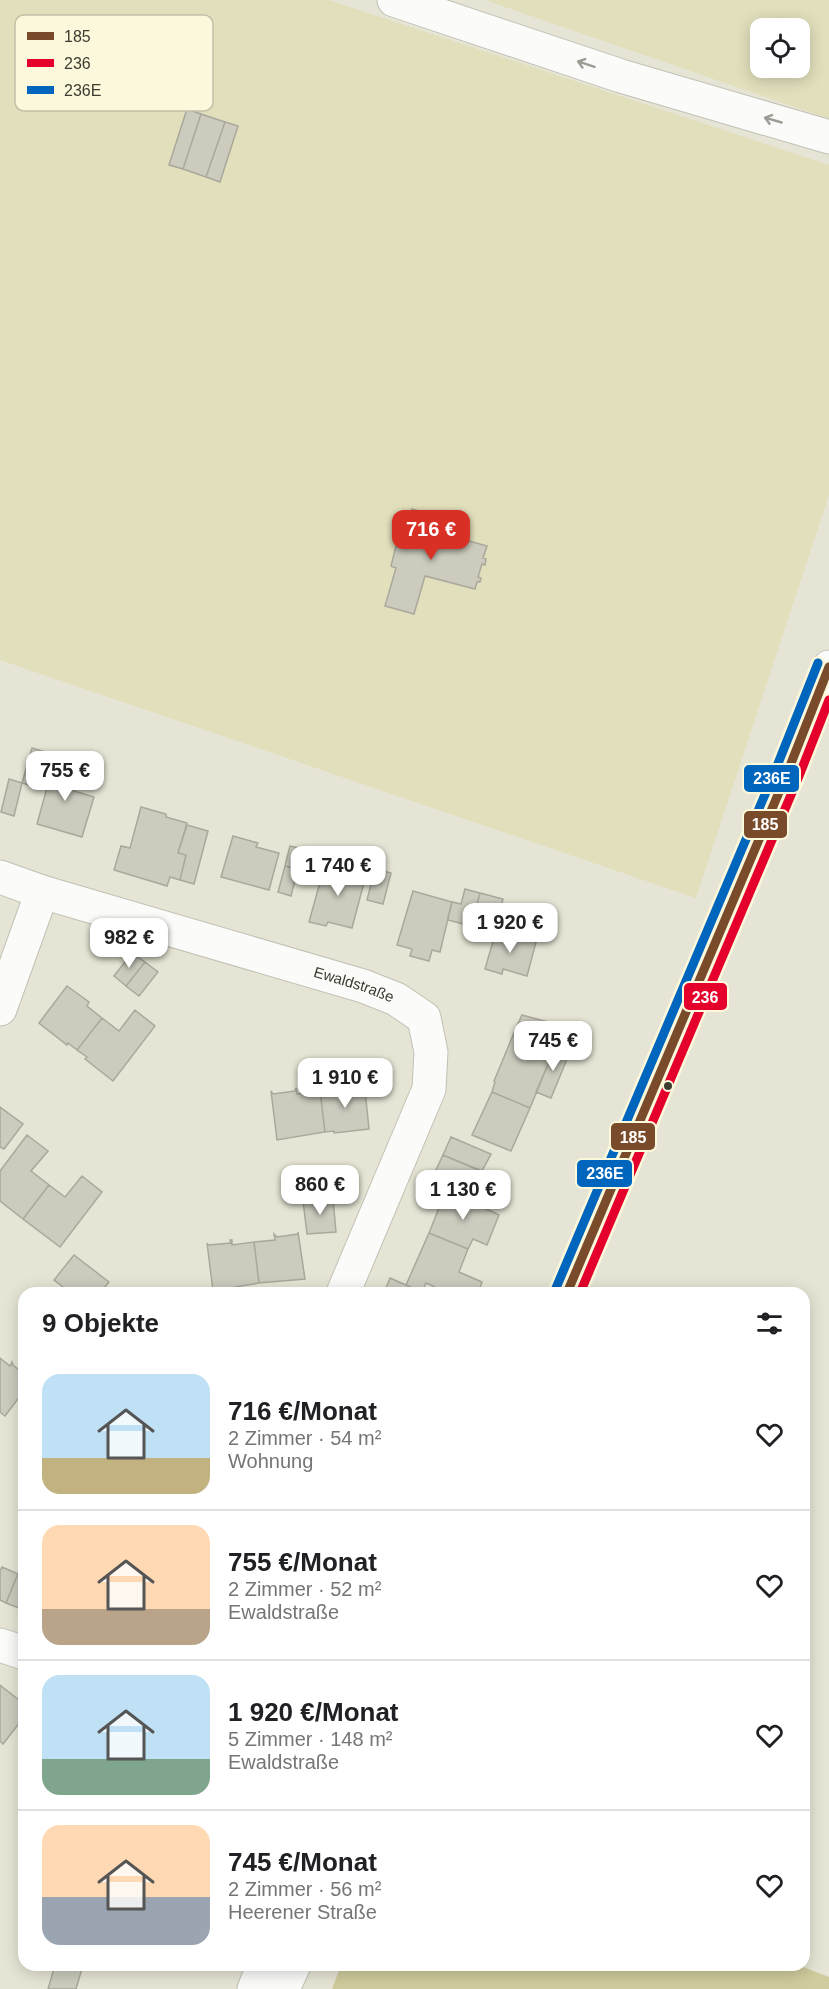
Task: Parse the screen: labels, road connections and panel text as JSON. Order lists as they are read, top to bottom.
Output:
{
  "streets": {
    "street": ["Ewaldstraße"]
  },
  "lines": ["transit line 236E", "transit line 185", "transit line 236"],
  "legend": ["185", "236", "236E"],
  "page": {
    "price": [
      "716 €",
      "755 €",
      "1 740 €",
      "1 920 €",
      "982 €",
      "745 €",
      "1 910 €",
      "860 €",
      "1 130 €"
    ],
    "heading": "9 Objekte",
    "list": [
      {
        "name": "716 €/Monat",
        "note": "2 Zimmer · 54 m² · Wohnung"
      },
      {
        "name": "755 €/Monat",
        "note": "2 Zimmer · 52 m² · Ewaldstraße"
      },
      {
        "name": "1 920 €/Monat",
        "note": "5 Zimmer · 148 m² · Ewaldstraße"
      },
      {
        "name": "745 €/Monat",
        "note": "2 Zimmer · 56 m² · Heerener Straße"
      }
    ]
  }
}
